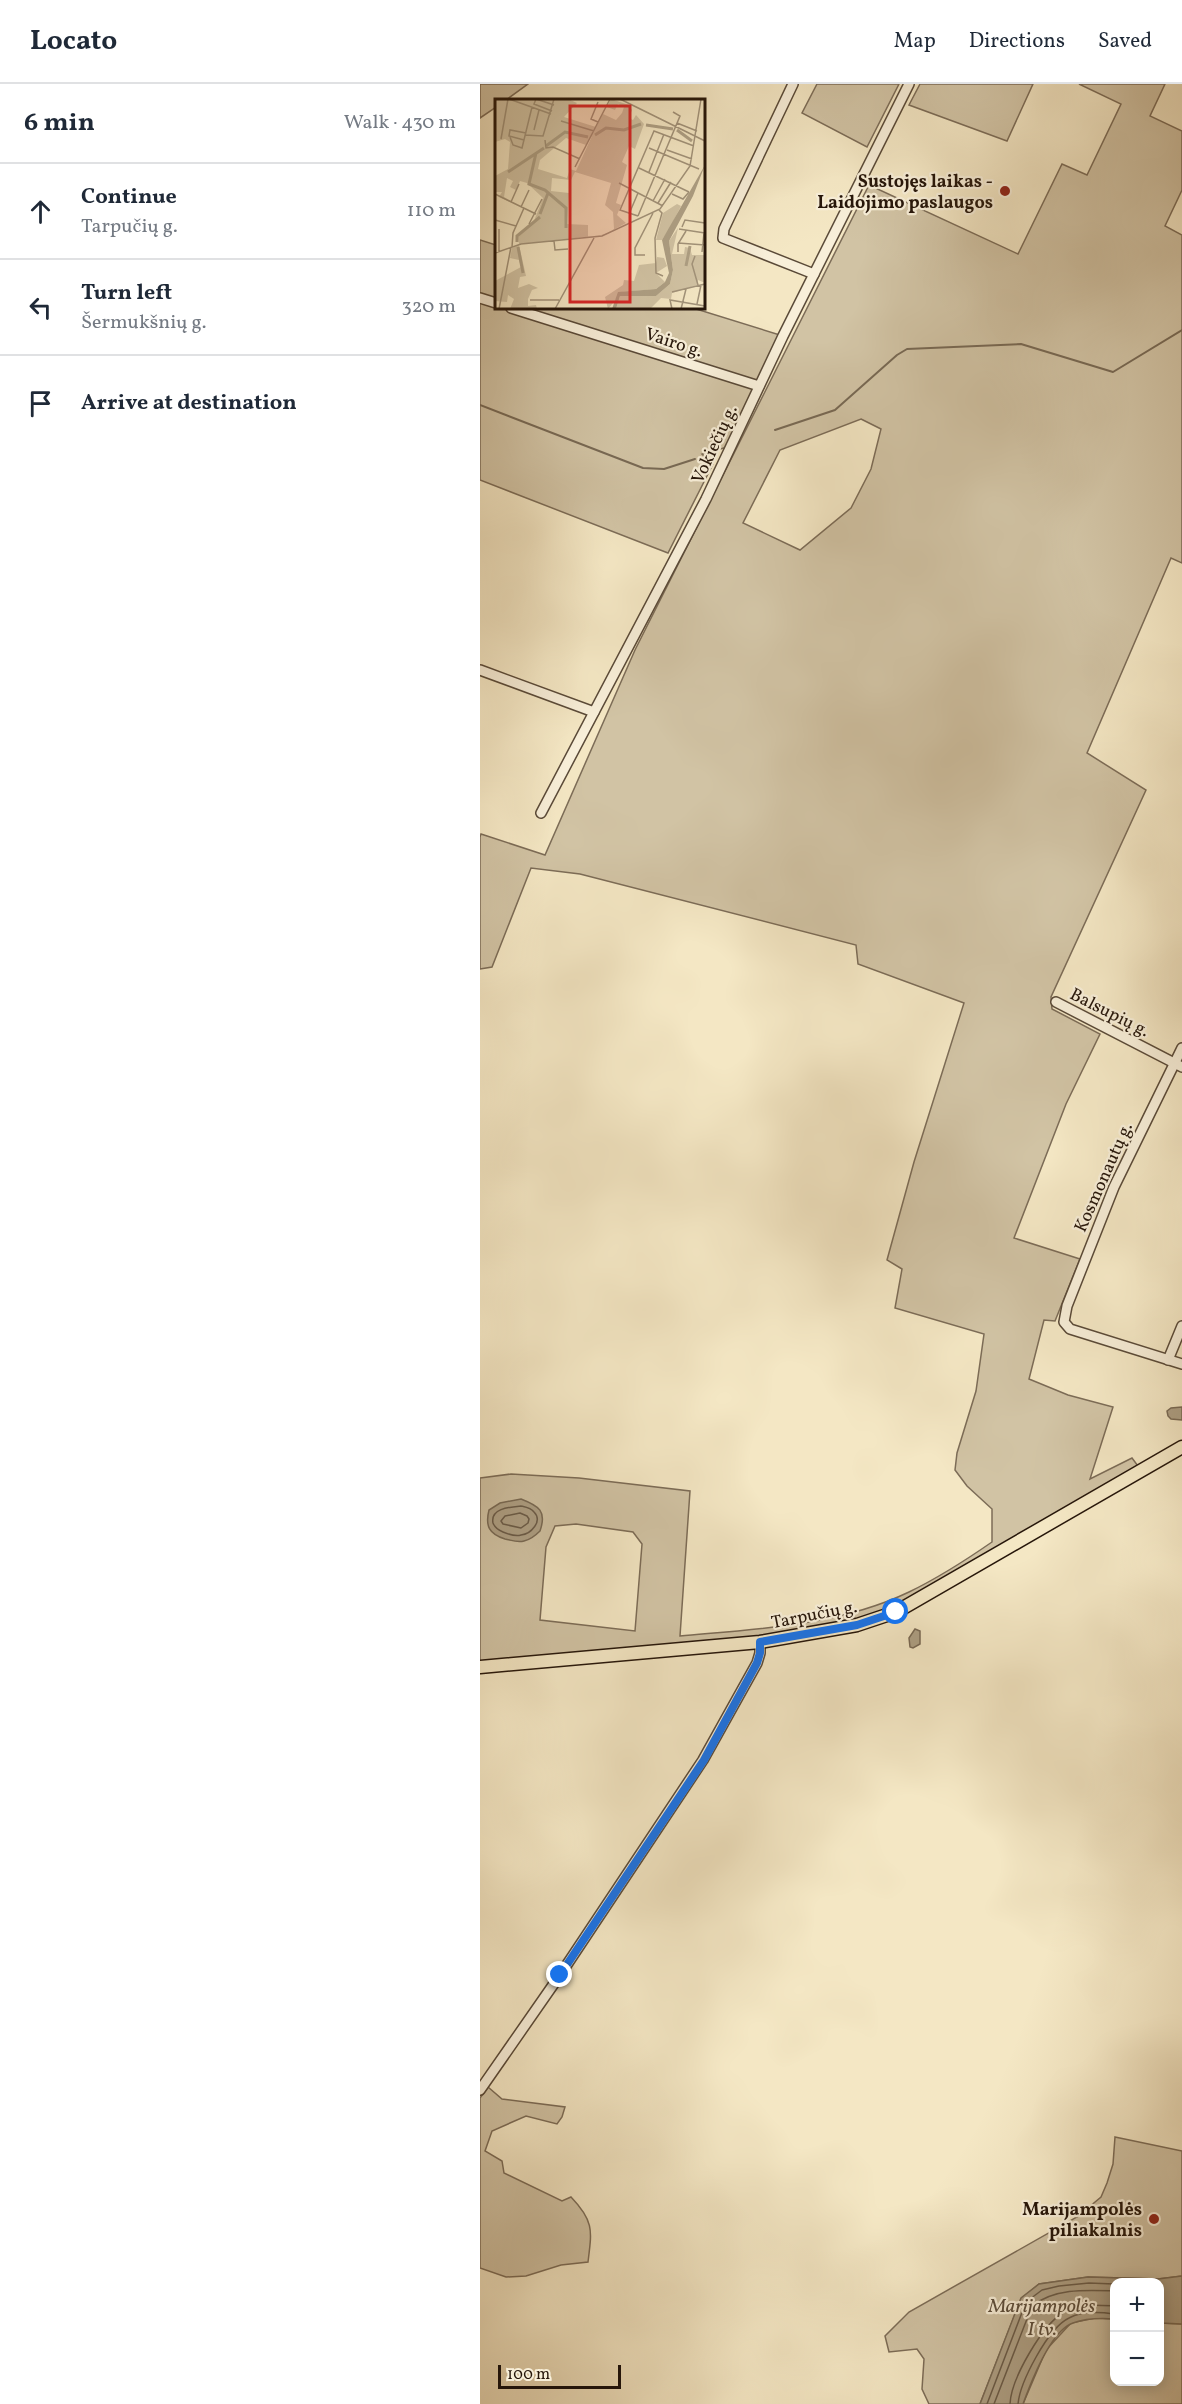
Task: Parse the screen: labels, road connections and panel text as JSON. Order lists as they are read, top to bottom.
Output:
{
  "streets": {
    "main road": ["Tarpučių g."],
    "street": [
      "Vairo g.",
      "Vokiečių g.",
      "Balsupių g.",
      "Kosmonautų g."
    ]
  },
  "crossings": [
    ["Vairo g.", "Vokiečių g."],
    ["Balsupių g.", "Kosmonautų g."]
  ],
  "water": ["Marijampolės I tv."],
  "places": ["Sustojęs laikas - Laidojimo paslaugos", "Marijampolės piliakalnis"],
  "scale_bar": "100 m",
  "page": {
    "header": "Locato",
    "nav": ["Map", "Directions", "Saved"],
    "heading": ["6 min", "Walk · 430 m"],
    "list": [
      ["Continue", "Tarpučių g.", "110 m"],
      ["Turn left", "Šermukšnių g.", "320 m"],
      "Arrive at destination"
    ],
    "map_buttons": ["+", "−"],
    "scale": "100 m"
  }
}
